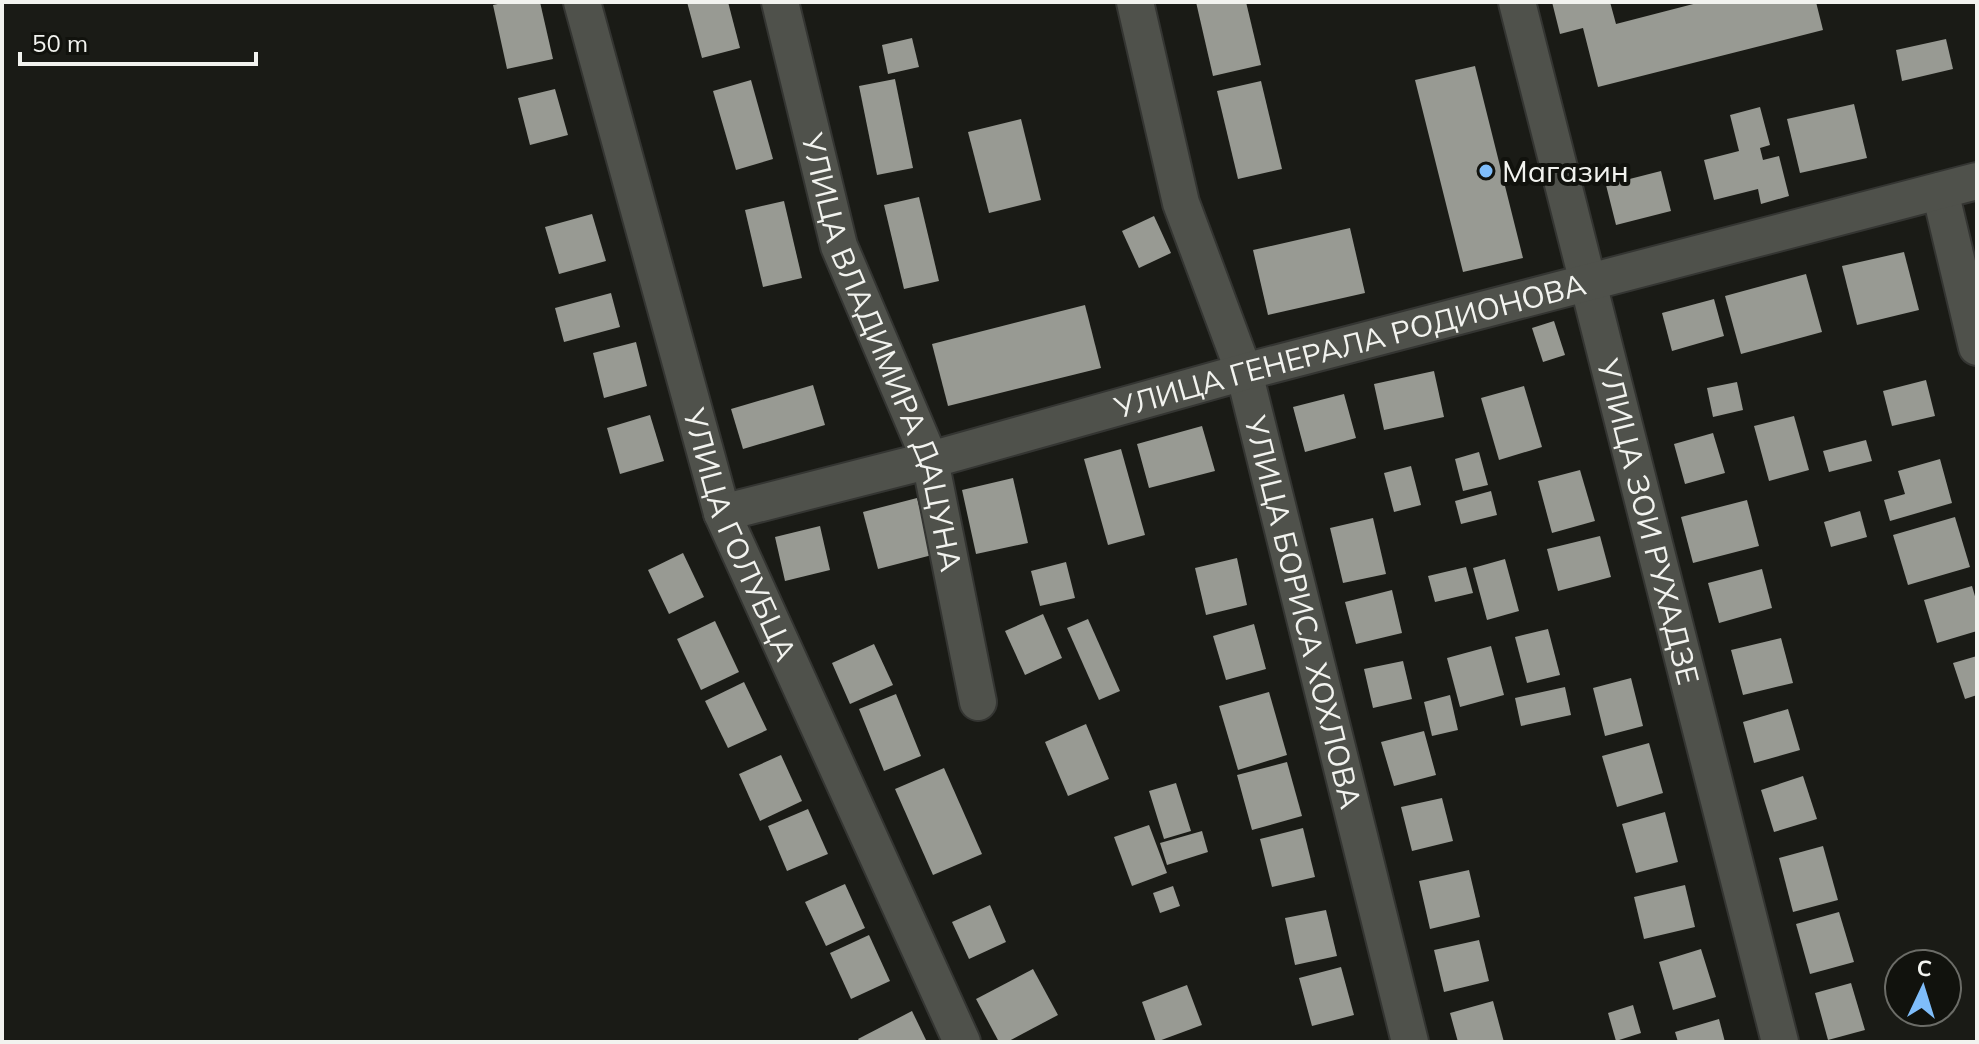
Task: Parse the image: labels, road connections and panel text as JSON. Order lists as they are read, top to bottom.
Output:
{
  "streets": {
    "street": [
      "УЛИЦА ГЕНЕРАЛА РОДИОНОВА",
      "УЛИЦА ВЛАДИМИРА ДАЦУНА",
      "УЛИЦА ЗОИ РУХАДЗЕ",
      "УЛИЦА ГОЛУБЦА",
      "УЛИЦА БОРИСА ХОХЛОВА"
    ]
  },
  "crossings": [
    ["УЛИЦА ГЕНЕРАЛА РОДИОНОВА", "УЛИЦА ВЛАДИМИРА ДАЦУНА"],
    ["УЛИЦА ГЕНЕРАЛА РОДИОНОВА", "УЛИЦА ЗОИ РУХАДЗЕ"],
    ["УЛИЦА ГЕНЕРАЛА РОДИОНОВА", "УЛИЦА ГОЛУБЦА"],
    ["УЛИЦА ГЕНЕРАЛА РОДИОНОВА", "УЛИЦА БОРИСА ХОХЛОВА"]
  ],
  "places": ["Магазин"],
  "scale_bar": "50 m",
  "north": "top"
}
